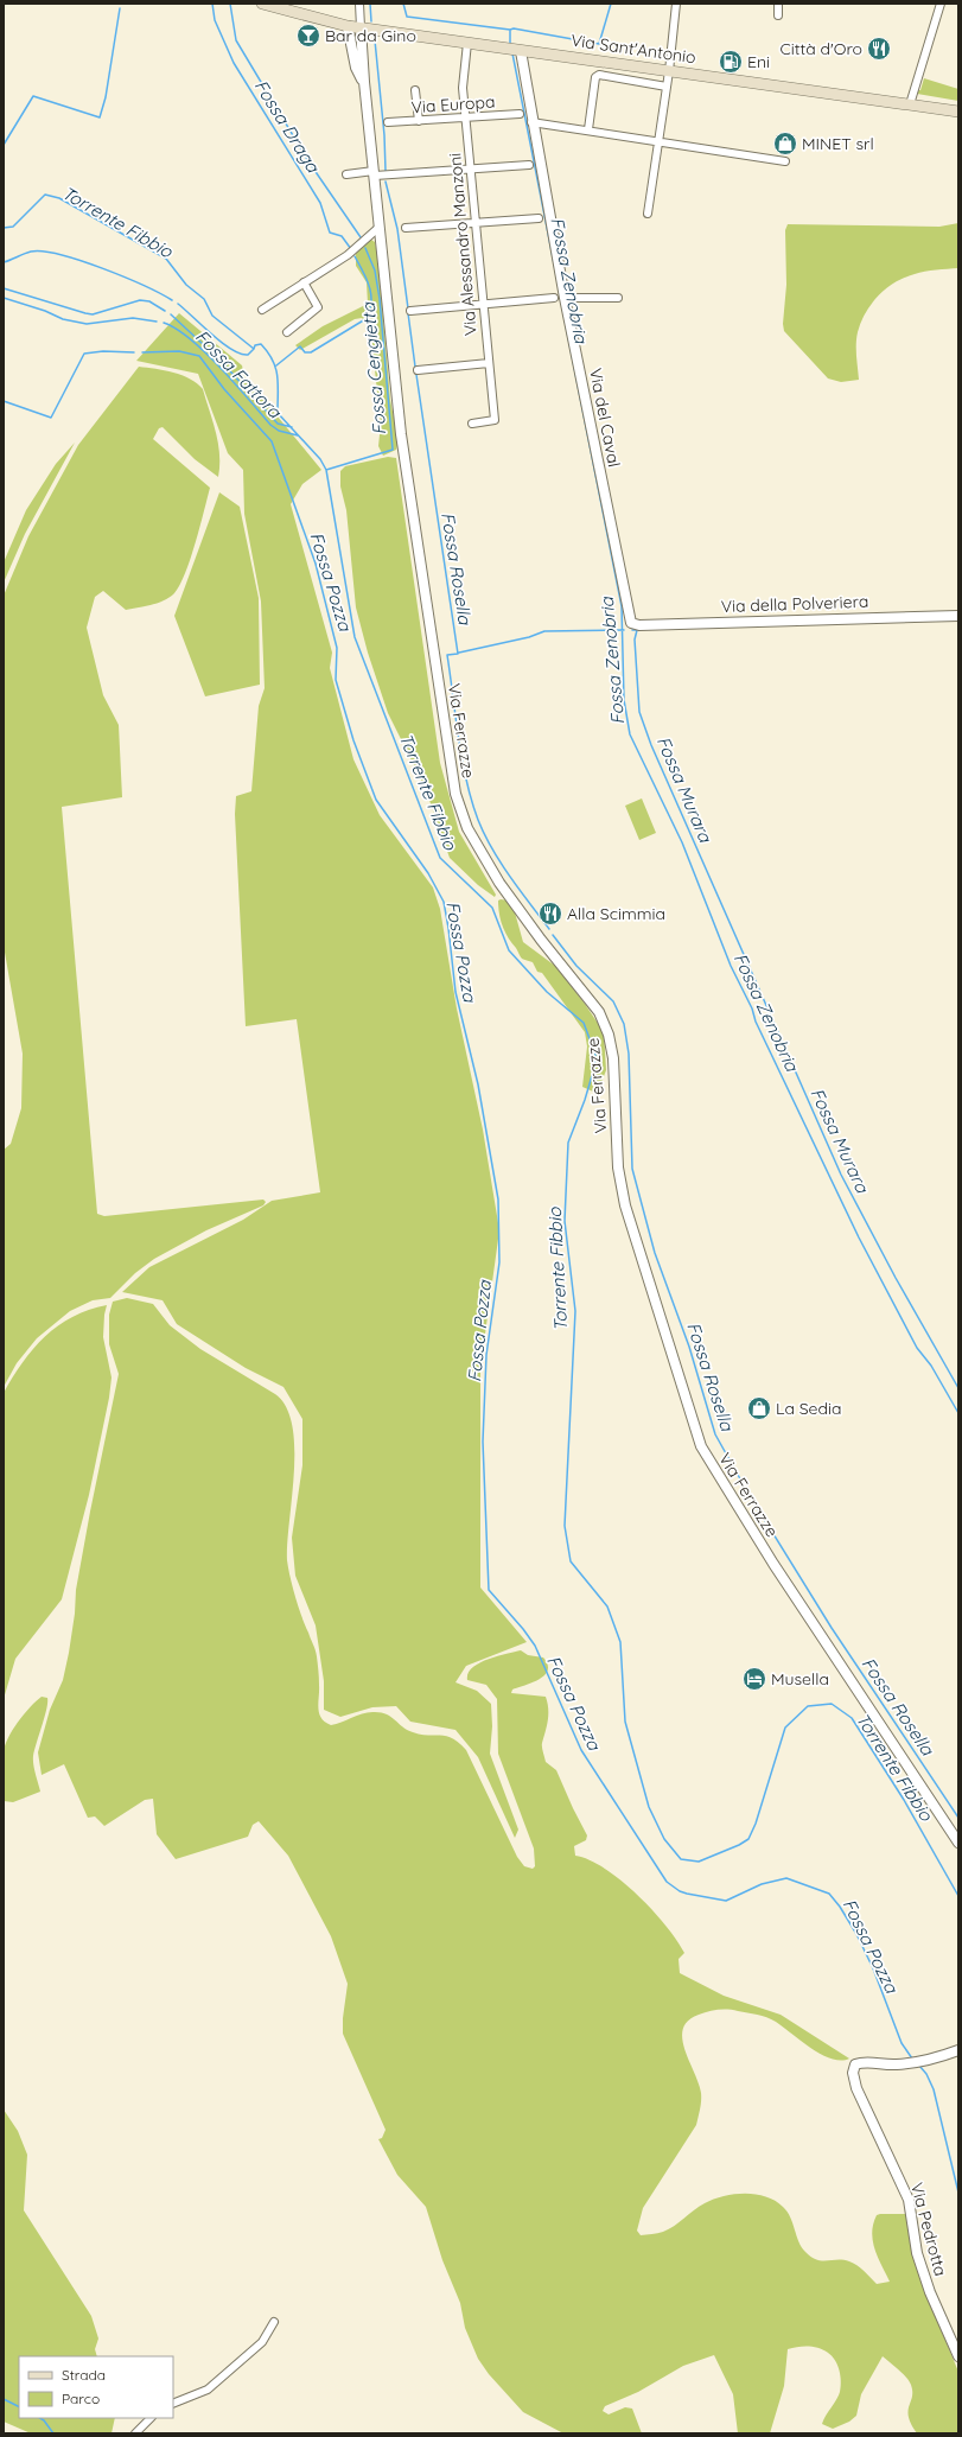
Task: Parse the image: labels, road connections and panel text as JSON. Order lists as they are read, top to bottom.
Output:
{
  "streets": {
    "main road": ["Via Sant'Antonio"],
    "street": [
      "Via Europa",
      "Via Alessandro Manzoni",
      "Via del Caval",
      "Via della Polveriera",
      "Via Ferrazze",
      "Via Pedrotta"
    ]
  },
  "crossings": [
    ["Via Sant'Antonio", "Via Alessandro Manzoni"],
    ["Via Sant'Antonio", "Via del Caval"],
    ["Via Europa", "Via Alessandro Manzoni"],
    ["Via del Caval", "Via della Polveriera"]
  ],
  "water": [
    "Fossa Draga",
    "Torrente Fibbio",
    "Fossa Zenobria",
    "Fossa Cengietta",
    "Fossa Fattora",
    "Fossa Rosella",
    "Fossa Pozza",
    "Fossa Murara"
  ],
  "places": {
    "bar": ["Bar da Gino"],
    "restaurant": ["Città d'Oro", "Alla Scimmia"],
    "fuel station": ["Eni"],
    "shop": ["MINET srl", "La Sedia"],
    "hotel": ["Musella"]
  },
  "legend": ["Strada", "Parco"]
}
